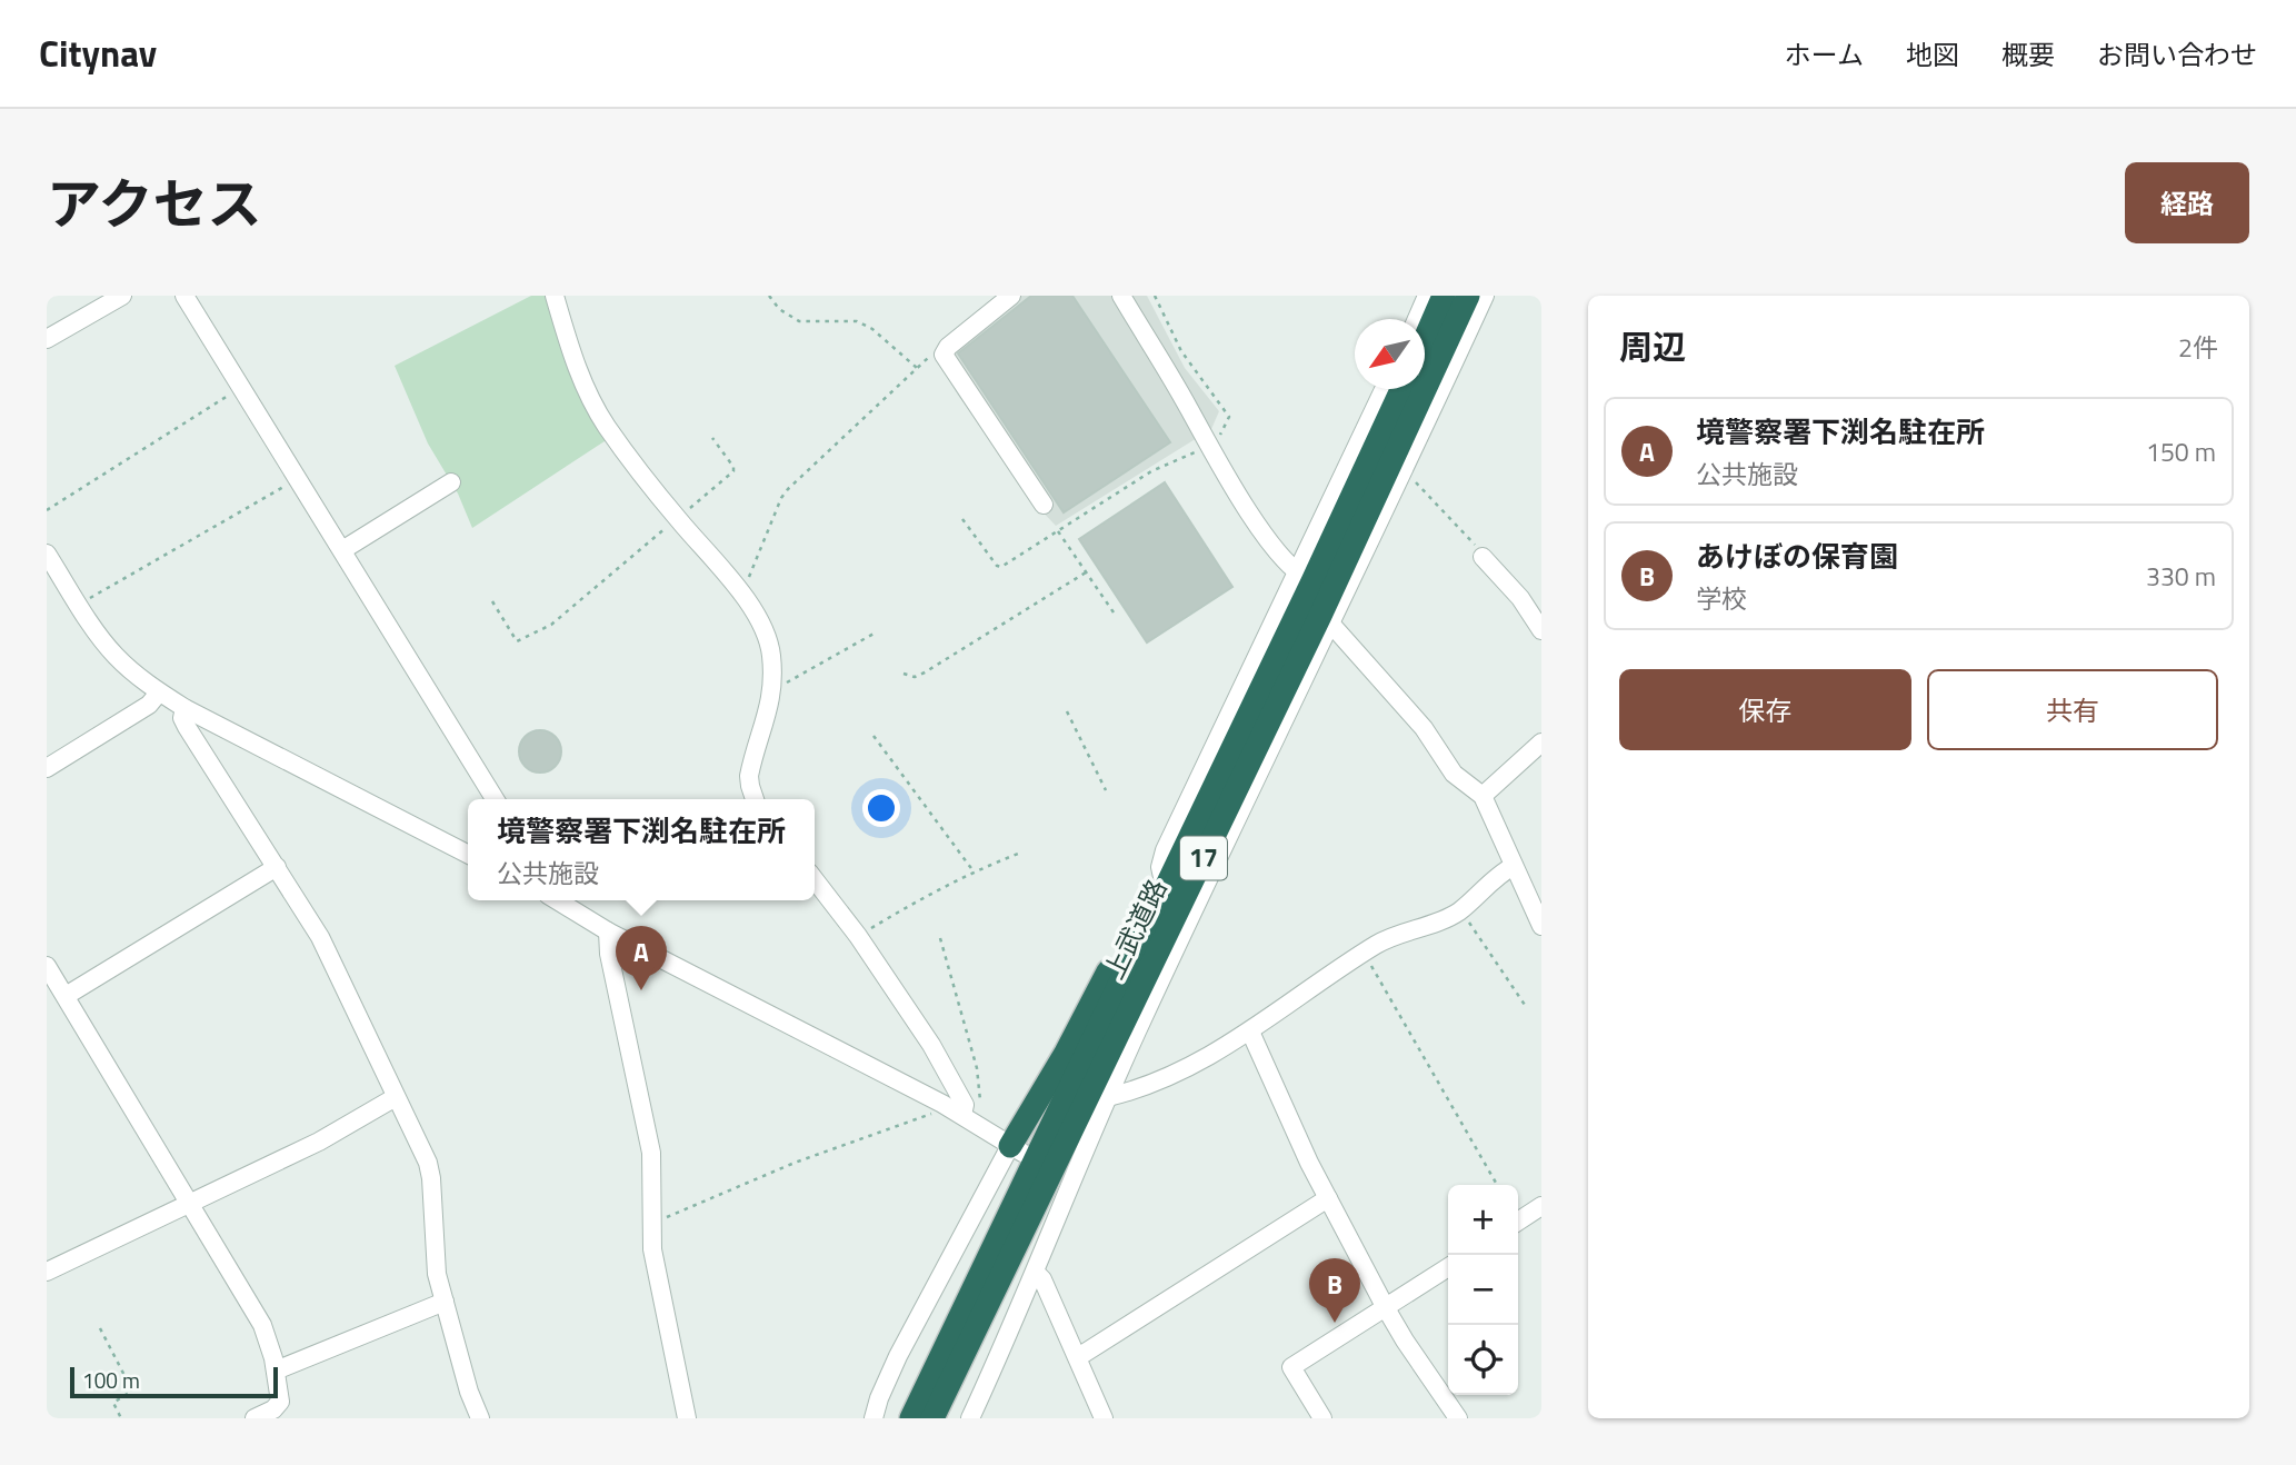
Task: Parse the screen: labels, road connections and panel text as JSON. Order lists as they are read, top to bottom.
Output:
{
  "streets": {
    "highway": ["17", "上武道路"]
  },
  "scale_bar": "100 m",
  "north": "bottom left",
  "page": {
    "header": "Citynav",
    "nav": [
      "ホーム",
      "地図",
      "概要",
      "お問い合わせ"
    ],
    "title": "アクセス",
    "buttons": [
      "経路",
      ["保存", "共有"]
    ],
    "heading": ["周辺", "2件"],
    "list": [
      {
        "mark": "A",
        "name": "境警察署下渕名駐在所",
        "note": "公共施設",
        "value": "150 m"
      },
      {
        "mark": "B",
        "name": "あけぼの保育園",
        "note": "学校",
        "value": "330 m"
      }
    ],
    "popup": ["境警察署下渕名駐在所", "公共施設"],
    "pins": ["A", "B"],
    "map_buttons": ["+", "−"],
    "scale": "100 m"
  }
}
